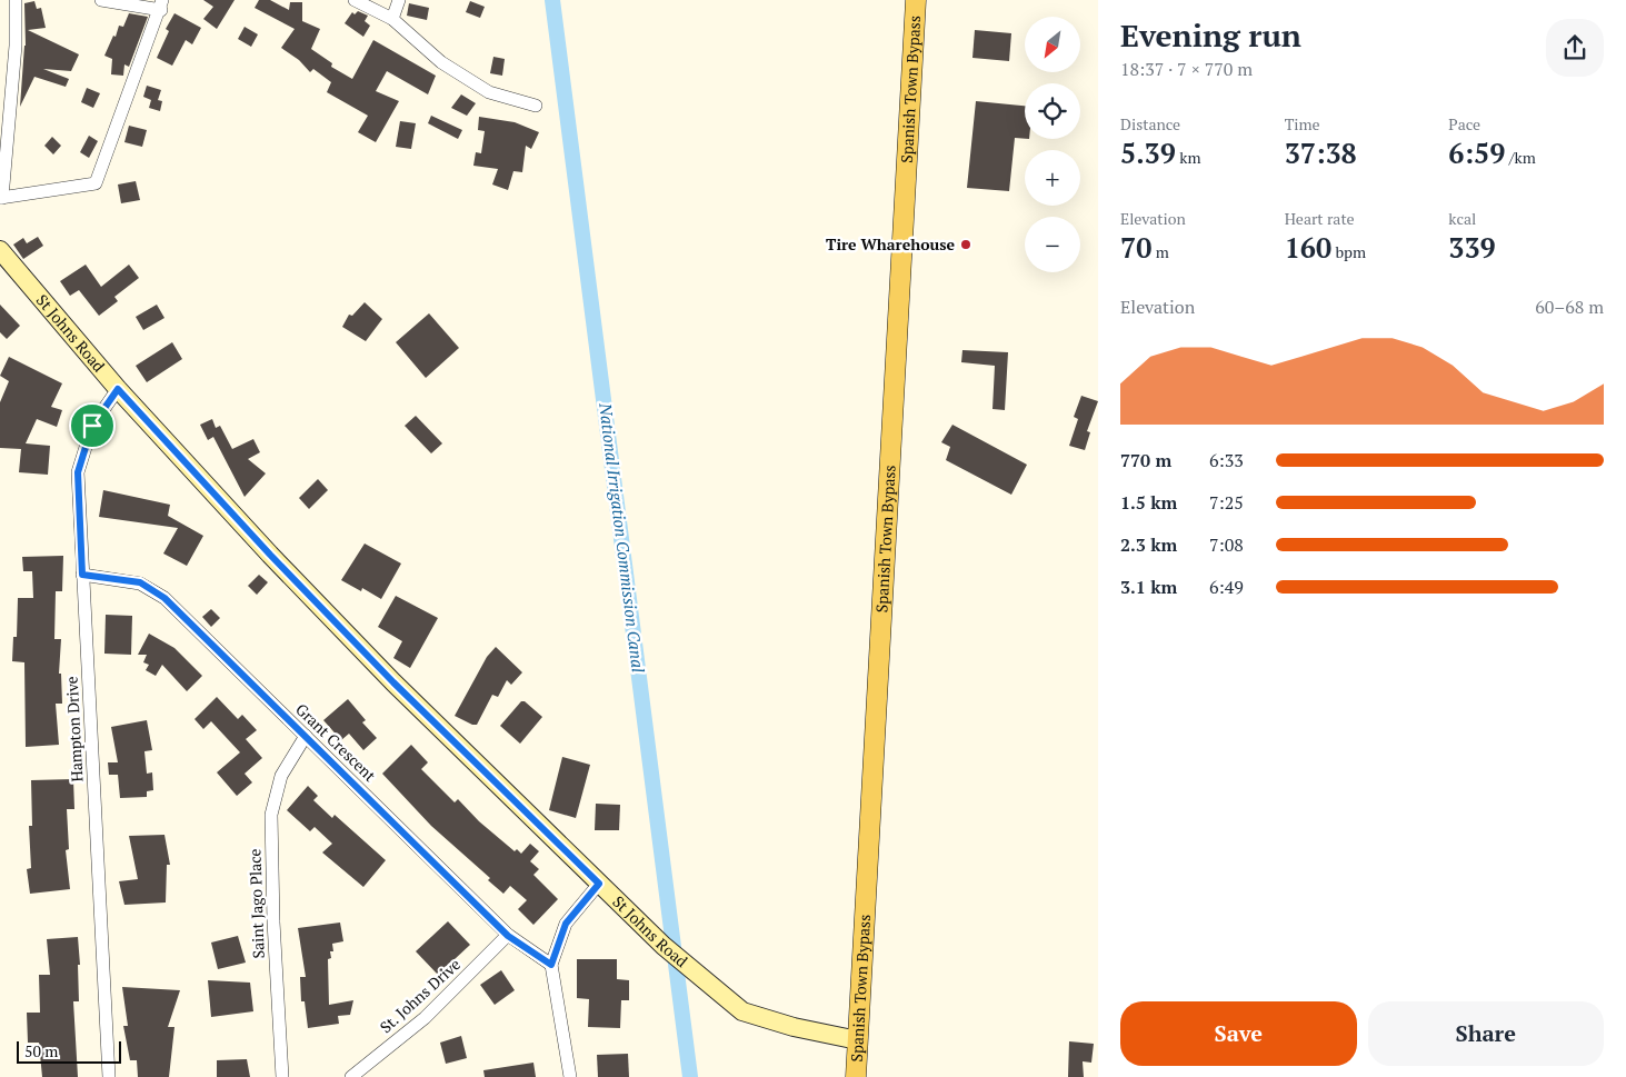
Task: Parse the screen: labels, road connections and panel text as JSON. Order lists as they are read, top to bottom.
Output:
{
  "streets": {
    "main road": ["Spanish Town Bypass"],
    "street": [
      "St Johns Road",
      "Hampton Drive",
      "Grant Crescent",
      "Saint Jago Place",
      "St. Johns Drive"
    ]
  },
  "crossings": [
    ["Spanish Town Bypass", "St Johns Road"],
    ["St Johns Road", "Hampton Drive"],
    ["Hampton Drive", "Grant Crescent"],
    ["Grant Crescent", "Saint Jago Place"],
    ["Grant Crescent", "St. Johns Drive"]
  ],
  "water": ["National Irrigation Commission Canal"],
  "places": ["Tire Wharehouse"],
  "scale_bar": "50 m",
  "north": "bottom left",
  "page": {
    "heading": ["Evening run", "18:37 · 7 × 770 m"],
    "map_buttons": ["+", "−"],
    "stats": [
      ["Distance", "5.39 km"],
      ["Time", "37:38"],
      ["Pace", "6:59 /km"],
      ["Elevation", "70 m"],
      ["Heart rate", "160 bpm"],
      ["kcal", "339"]
    ],
    "chart": ["Elevation", "60–68 m"],
    "list": [
      {
        "name": "770 m",
        "note": "6:33"
      },
      {
        "name": "1.5 km",
        "note": "7:25"
      },
      {
        "name": "2.3 km",
        "note": "7:08"
      },
      {
        "name": "3.1 km",
        "note": "6:49"
      }
    ],
    "buttons": ["Save", "Share"],
    "scale": "50 m"
  }
}
